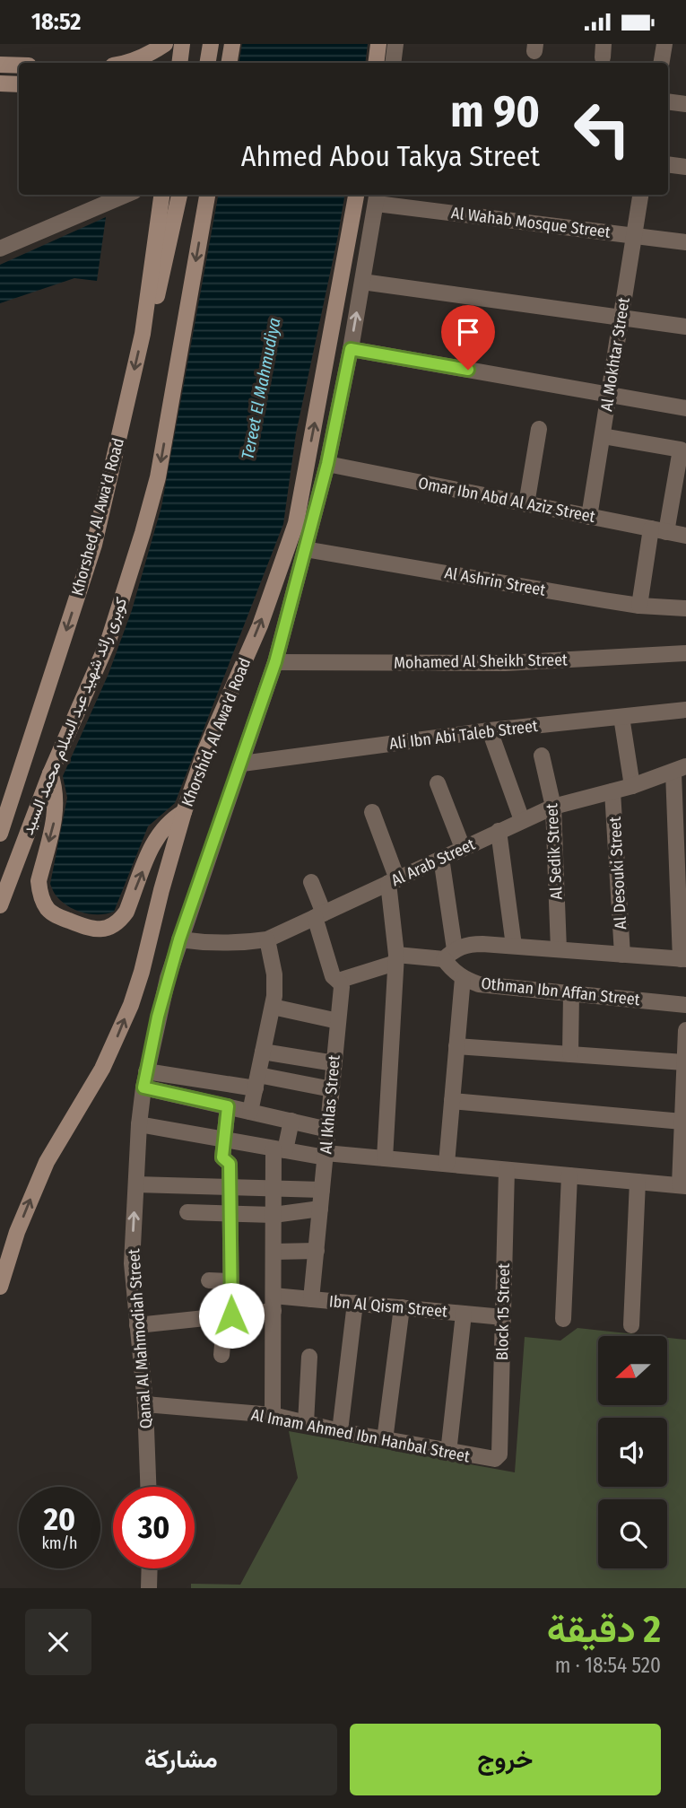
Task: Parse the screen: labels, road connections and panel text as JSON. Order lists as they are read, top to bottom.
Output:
{
  "streets": {
    "main road": ["Khorshed, Al Awa'd Road", "كوبرى رائد شهيد عبد السلام محمد السيد", "Khorshid, Al Awa'd Road"],
    "street": [
      "Al Wahab Mosque Street",
      "Al Mokhtar Street",
      "Omar Ibn Abd Al Aziz Street",
      "Al Ashrin Street",
      "Mohamed Al Sheikh Street",
      "Ali Ibn Abi Taleb Street",
      "Al Sedik Street",
      "Al Arab Street",
      "Al Desouki Street",
      "Othman Ibn Affan Street",
      "Al Ikhlas Street",
      "Ibn Al Qism Street",
      "Block 15 Street",
      "Qanal Al Mahmodiah Street",
      "Al Imam Ahmed Ibn Hanbal Street"
    ]
  },
  "crossings": [
    ["Al Wahab Mosque Street", "Al Mokhtar Street"],
    ["Al Wahab Mosque Street", "Qanal Al Mahmodiah Street"],
    ["Al Mokhtar Street", "Omar Ibn Abd Al Aziz Street"],
    ["Omar Ibn Abd Al Aziz Street", "Qanal Al Mahmodiah Street"],
    ["Al Ashrin Street", "Qanal Al Mahmodiah Street"],
    ["Mohamed Al Sheikh Street", "Qanal Al Mahmodiah Street"],
    ["Ali Ibn Abi Taleb Street", "Qanal Al Mahmodiah Street"],
    ["Al Sedik Street", "Al Arab Street"],
    ["Al Arab Street", "Al Desouki Street"],
    ["Al Arab Street", "Al Ikhlas Street"],
    ["Al Arab Street", "Qanal Al Mahmodiah Street"],
    ["Al Ikhlas Street", "Ibn Al Qism Street"],
    ["Ibn Al Qism Street", "Block 15 Street"],
    ["Ibn Al Qism Street", "Qanal Al Mahmodiah Street"],
    ["Block 15 Street", "Al Imam Ahmed Ibn Hanbal Street"],
    ["Qanal Al Mahmodiah Street", "Al Imam Ahmed Ibn Hanbal Street"]
  ],
  "one_way": ["Khorshed, Al Awa'd Road", "كوبرى رائد شهيد عبد السلام محمد السيد", "Khorshid, Al Awa'd Road"],
  "water": ["Tereet El Mahmudiya"],
  "north": "left",
  "page": {
    "status": "18:52",
    "turn": ["90 m", "Ahmed Abou Takya Street"],
    "speed": "20 km/h",
    "limit": "30",
    "heading": ["2 دقيقة", "520 m · 18:54"],
    "buttons": ["خروج", "مشاركة"]
  }
}
